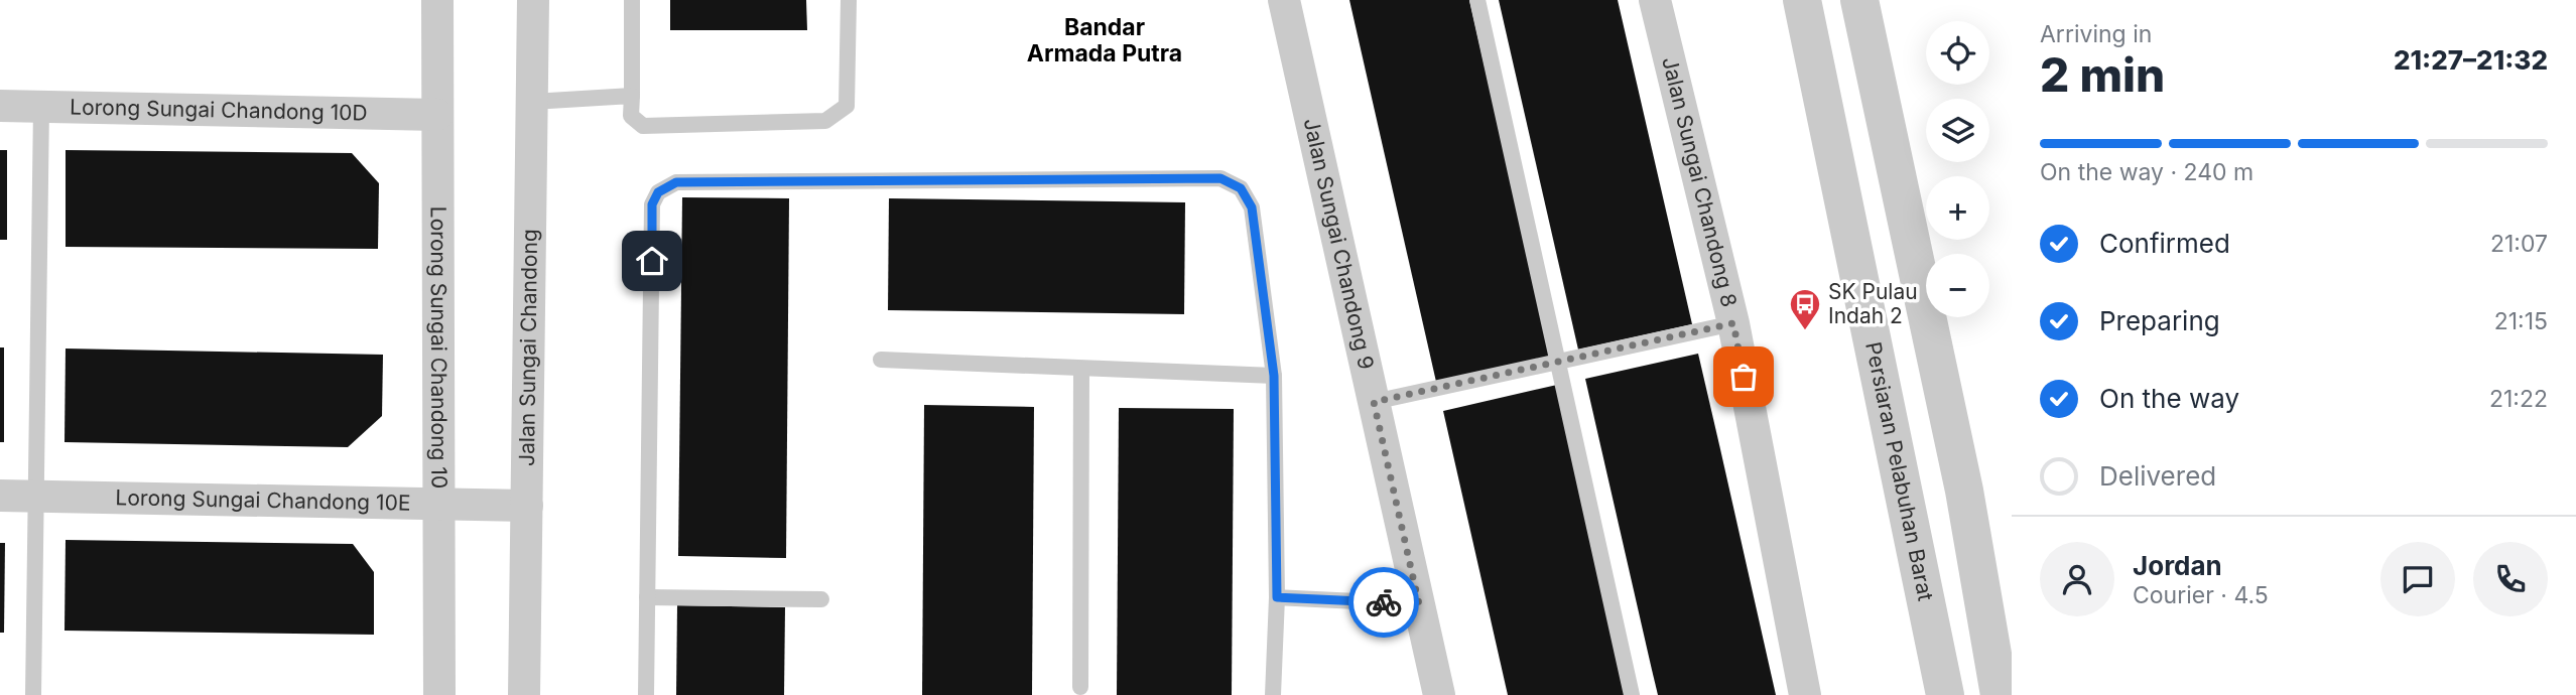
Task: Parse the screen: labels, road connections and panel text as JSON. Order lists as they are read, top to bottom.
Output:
{
  "streets": {
    "street": [
      "Lorong Sungai Chandong 10D",
      "Jalan Sungai Chandong 8",
      "Jalan Sungai Chandong 9",
      "Lorong Sungai Chandong 10",
      "Jalan Sungai Chandong",
      "Persiaran Pelabuhan Barat",
      "Lorong Sungai Chandong 10E"
    ]
  },
  "crossings": [
    ["Lorong Sungai Chandong 10D", "Lorong Sungai Chandong 10"],
    ["Lorong Sungai Chandong 10", "Lorong Sungai Chandong 10E"],
    ["Jalan Sungai Chandong", "Lorong Sungai Chandong 10E"]
  ],
  "districts": ["Bandar Armada Putra"],
  "places": {
    "bus stop": ["SK Pulau Indah 2"]
  },
  "page": {
    "heading": ["2 min", "Arriving in", "21:27–21:32"],
    "panel": ["Jordan", "Courier · 4.5"],
    "map_buttons": ["+", "−"],
    "bar": "On the way · 240 m",
    "list": [
      ["Confirmed", "21:07"],
      ["Preparing", "21:15"],
      ["On the way", "21:22"],
      "Delivered"
    ]
  }
}
